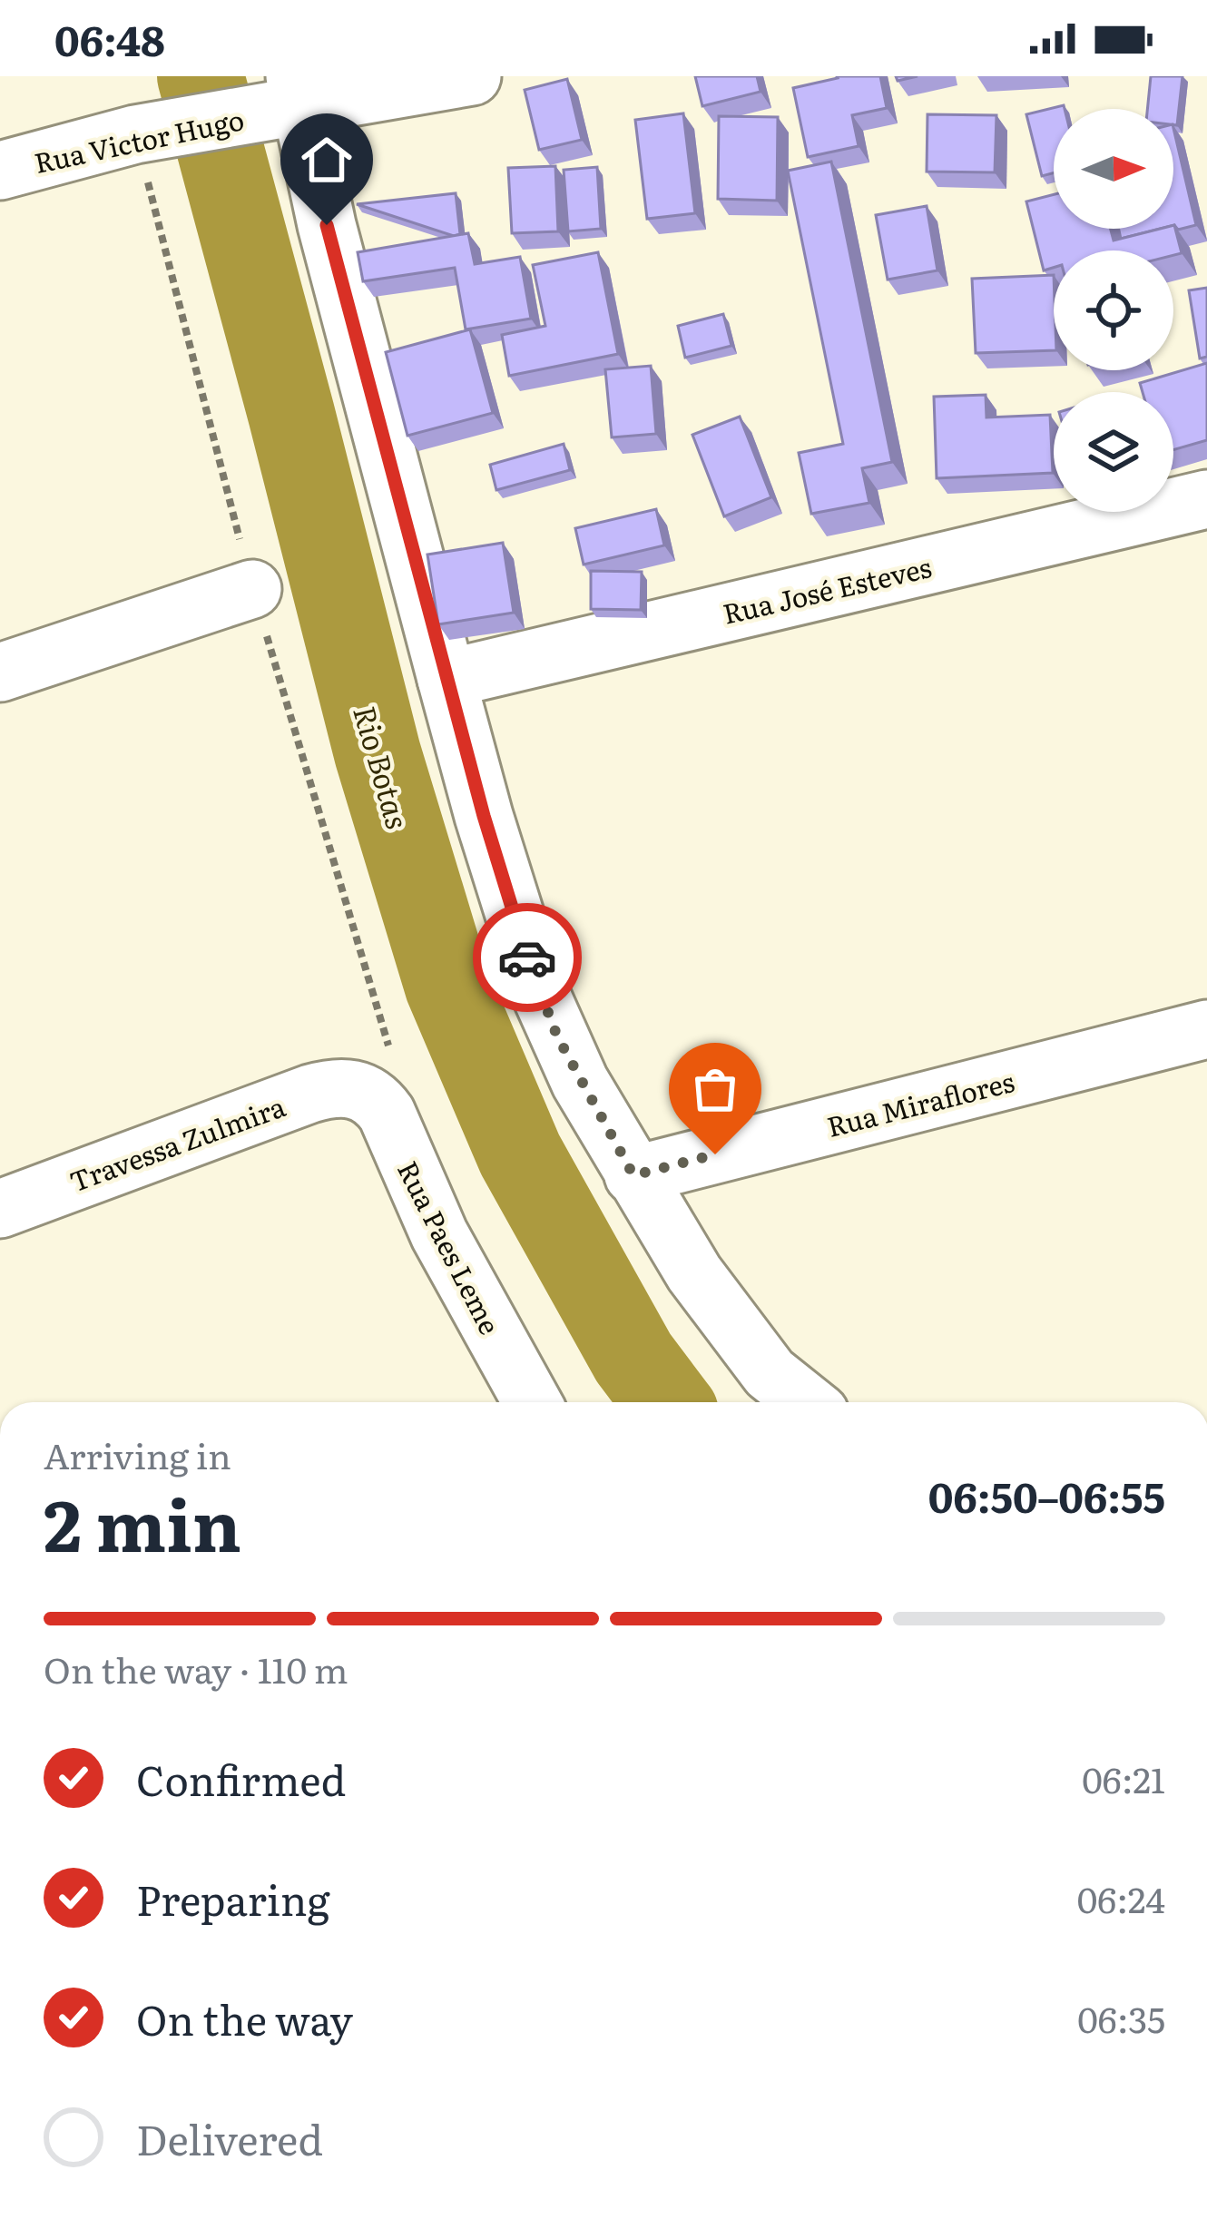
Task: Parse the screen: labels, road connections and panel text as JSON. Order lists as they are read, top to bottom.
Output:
{
  "streets": {
    "street": [
      "Rua Victor Hugo",
      "Rua José Esteves",
      "Rua Miraflores",
      "Travessa Zulmira",
      "Rua Paes Leme"
    ]
  },
  "crossings": [
    ["Travessa Zulmira", "Rua Paes Leme"]
  ],
  "water": ["Rio Botas"],
  "north": "right",
  "page": {
    "status": "06:48",
    "heading": ["2 min", "Arriving in", "06:50–06:55"],
    "bar": "On the way · 110 m",
    "list": [
      ["Confirmed", "06:21"],
      ["Preparing", "06:24"],
      ["On the way", "06:35"],
      "Delivered"
    ]
  }
}
